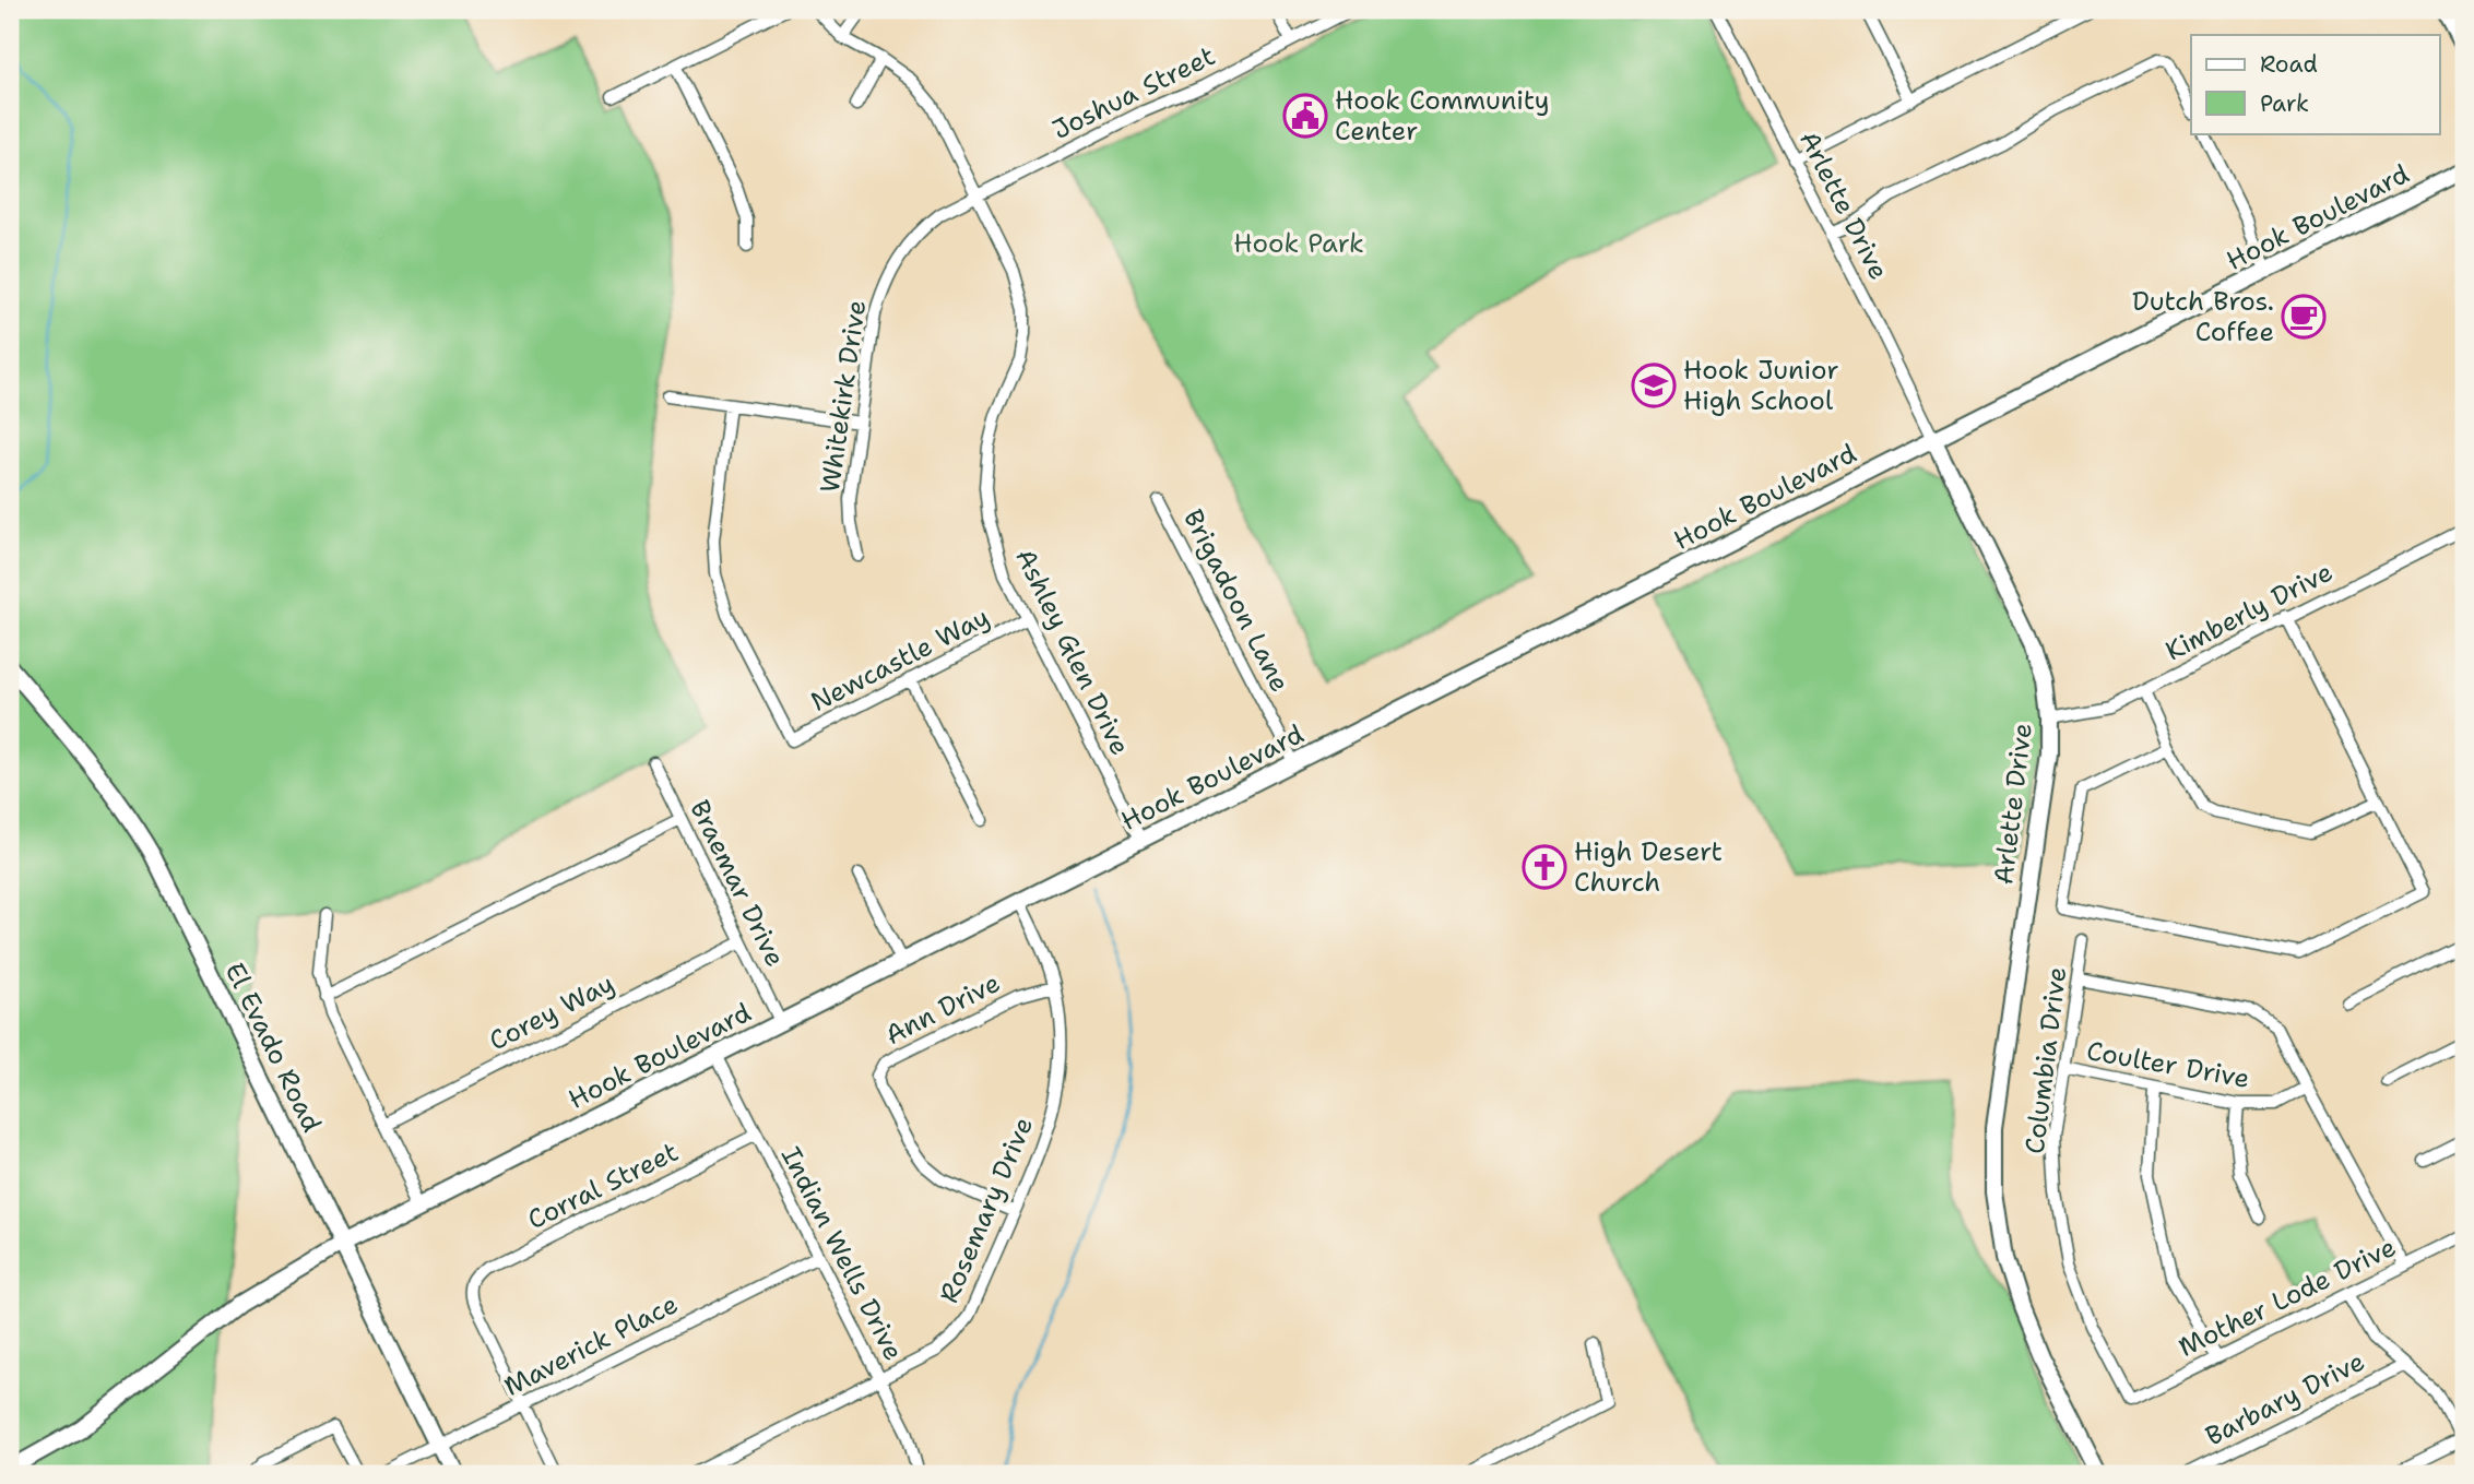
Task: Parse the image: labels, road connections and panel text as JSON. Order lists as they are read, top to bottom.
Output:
{
  "streets": {
    "main road": ["Arlette Drive", "Hook Boulevard", "El Evado Road"],
    "street": [
      "Joshua Street",
      "Whitekirk Drive",
      "Brigadoon Lane",
      "Kimberly Drive",
      "Ashley Glen Drive",
      "Newcastle Way",
      "Braemar Drive",
      "Ann Drive",
      "Corey Way",
      "Columbia Drive",
      "Coulter Drive",
      "Corral Street",
      "Rosemary Drive",
      "Indian Wells Drive",
      "Mother Lode Drive",
      "Maverick Place",
      "Barbary Drive"
    ]
  },
  "crossings": [
    ["Joshua Street", "Whitekirk Drive"],
    ["Joshua Street", "Ashley Glen Drive"],
    ["Arlette Drive", "Hook Boulevard"],
    ["Arlette Drive", "Kimberly Drive"],
    ["Hook Boulevard", "Brigadoon Lane"],
    ["Hook Boulevard", "Ashley Glen Drive"],
    ["Hook Boulevard", "Braemar Drive"],
    ["Hook Boulevard", "El Evado Road"],
    ["Hook Boulevard", "Rosemary Drive"],
    ["Hook Boulevard", "Indian Wells Drive"],
    ["Whitekirk Drive", "Ashley Glen Drive"],
    ["Ashley Glen Drive", "Newcastle Way"],
    ["Braemar Drive", "Corey Way"],
    ["Ann Drive", "Rosemary Drive"],
    ["El Evado Road", "Maverick Place"],
    ["Columbia Drive", "Coulter Drive"],
    ["Columbia Drive", "Mother Lode Drive"],
    ["Corral Street", "Indian Wells Drive"],
    ["Corral Street", "Maverick Place"],
    ["Rosemary Drive", "Indian Wells Drive"],
    ["Indian Wells Drive", "Maverick Place"]
  ],
  "parks": ["Hook Park"],
  "places": {
    "public building": ["Hook Community Center"],
    "cafe": ["Dutch Bros. Coffee"],
    "school or university": ["Hook Junior High School"],
    "church": ["High Desert Church"]
  },
  "legend": ["Road", "Park"]
}
